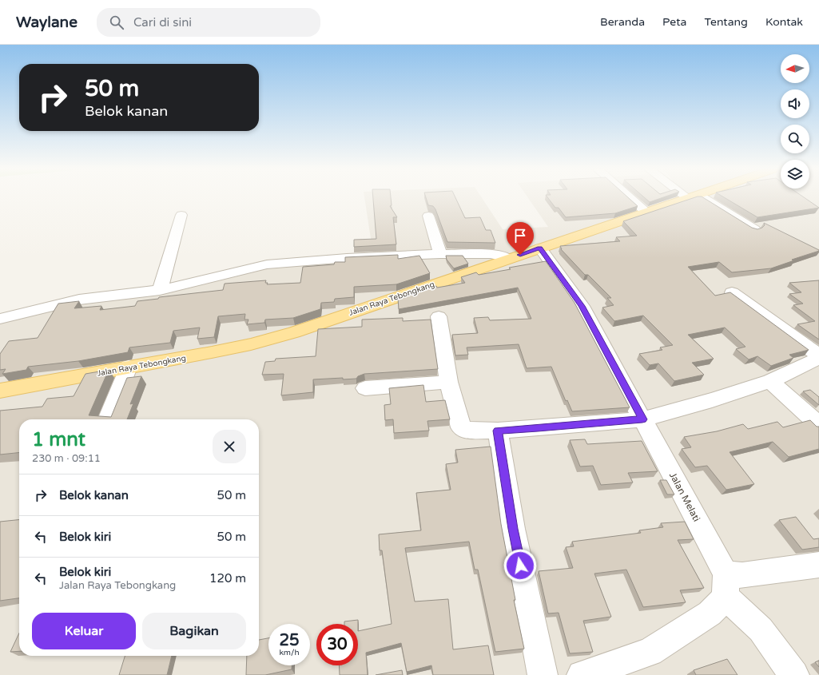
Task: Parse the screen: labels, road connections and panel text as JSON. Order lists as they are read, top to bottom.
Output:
{
  "streets": {
    "main road": ["Jalan Raya Tebongkang"],
    "street": ["Jalan Melati"]
  },
  "crossings": [
    ["Jalan Raya Tebongkang", "Jalan Melati"]
  ],
  "north": "left",
  "page": {
    "header": "Waylane",
    "search": "Cari di sini",
    "nav": [
      "Beranda",
      "Peta",
      "Tentang",
      "Kontak"
    ],
    "turn": ["50 m", "Belok kanan"],
    "heading": ["1 mnt", "230 m · 09:11"],
    "list": [
      {
        "name": "Belok kanan",
        "value": "50 m"
      },
      {
        "name": "Belok kiri",
        "value": "50 m"
      },
      {
        "name": "Belok kiri",
        "note": "Jalan Raya Tebongkang",
        "value": "120 m"
      }
    ],
    "buttons": ["Keluar", "Bagikan"],
    "speed": "25 km/h",
    "limit": "30"
  }
}
